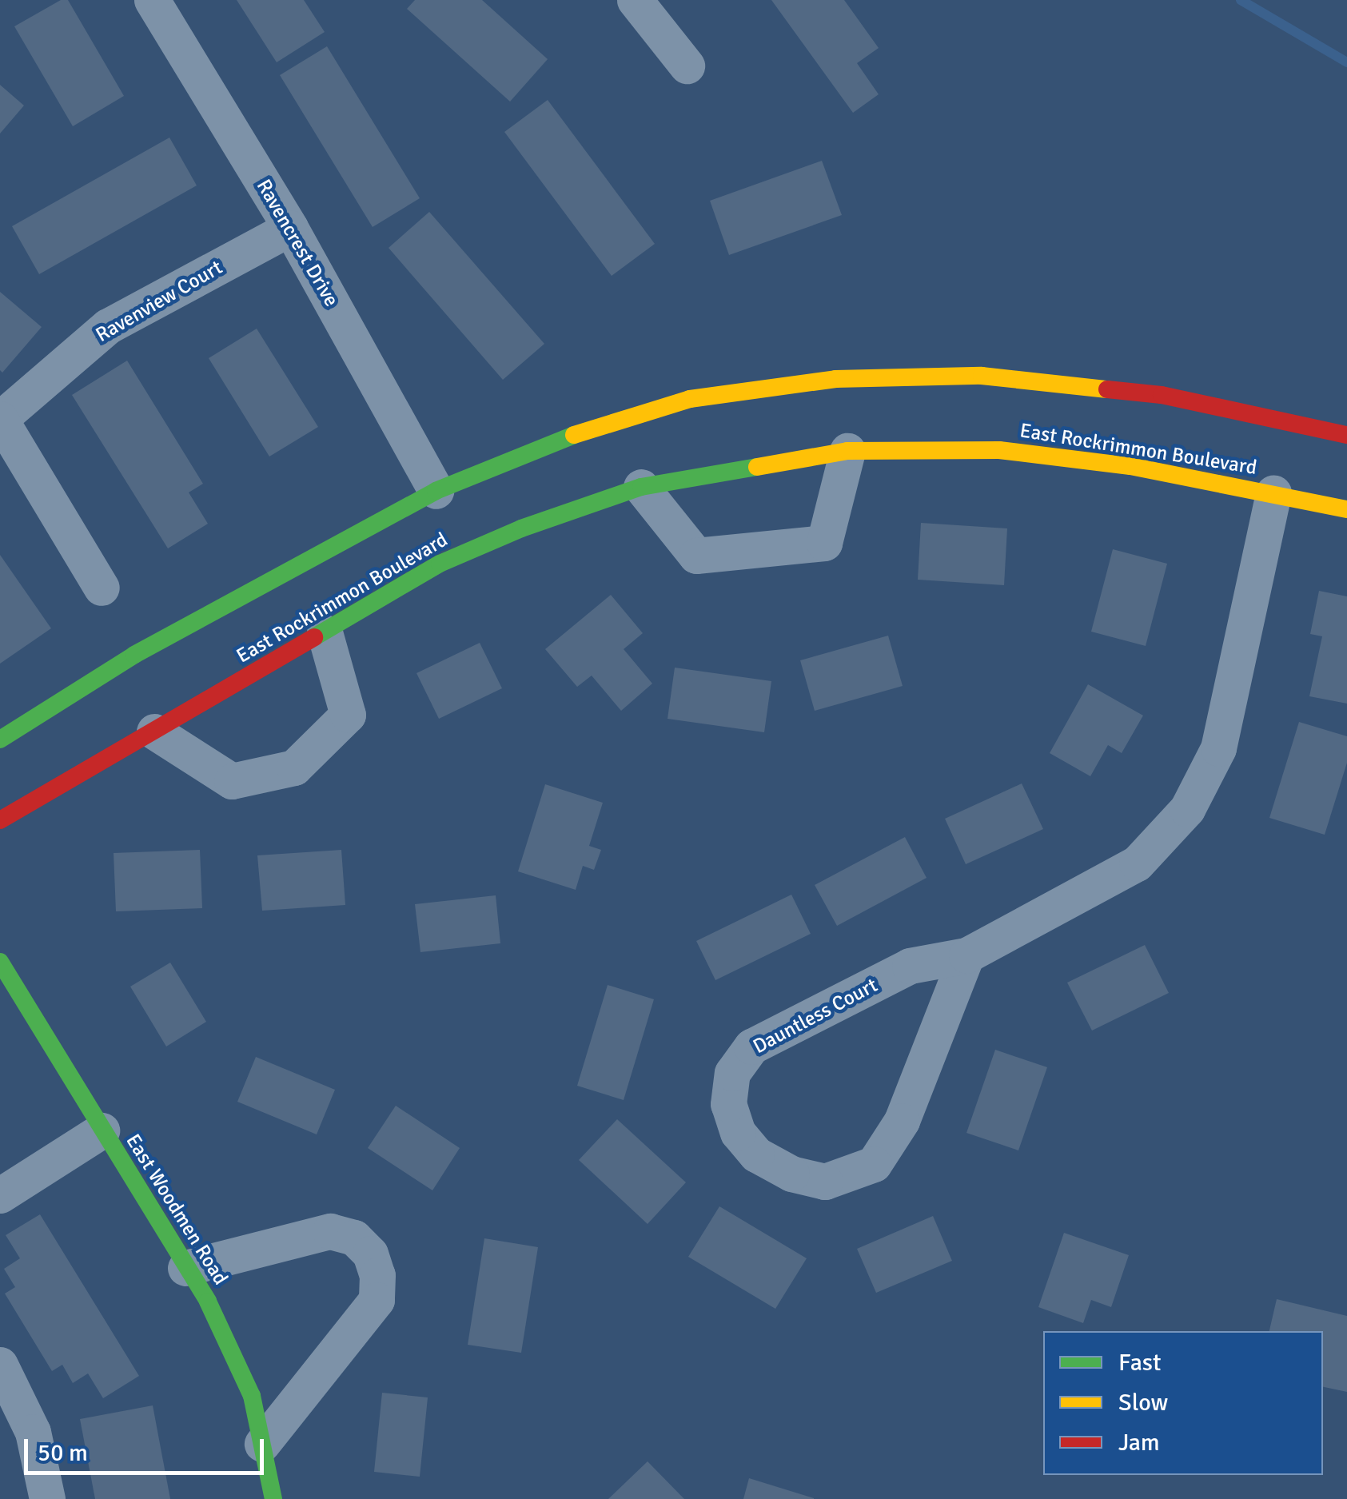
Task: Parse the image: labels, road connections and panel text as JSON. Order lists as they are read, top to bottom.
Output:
{
  "streets": {
    "main road": ["East Rockrimmon Boulevard", "East Woodmen Road"],
    "street": ["Ravencrest Drive", "Ravenview Court", "Dauntless Court"]
  },
  "crossings": [
    ["Ravencrest Drive", "Ravenview Court"],
    ["East Rockrimmon Boulevard", "Dauntless Court"]
  ],
  "legend": ["Fast", "Slow", "Jam"],
  "scale_bar": "50 m"
}
